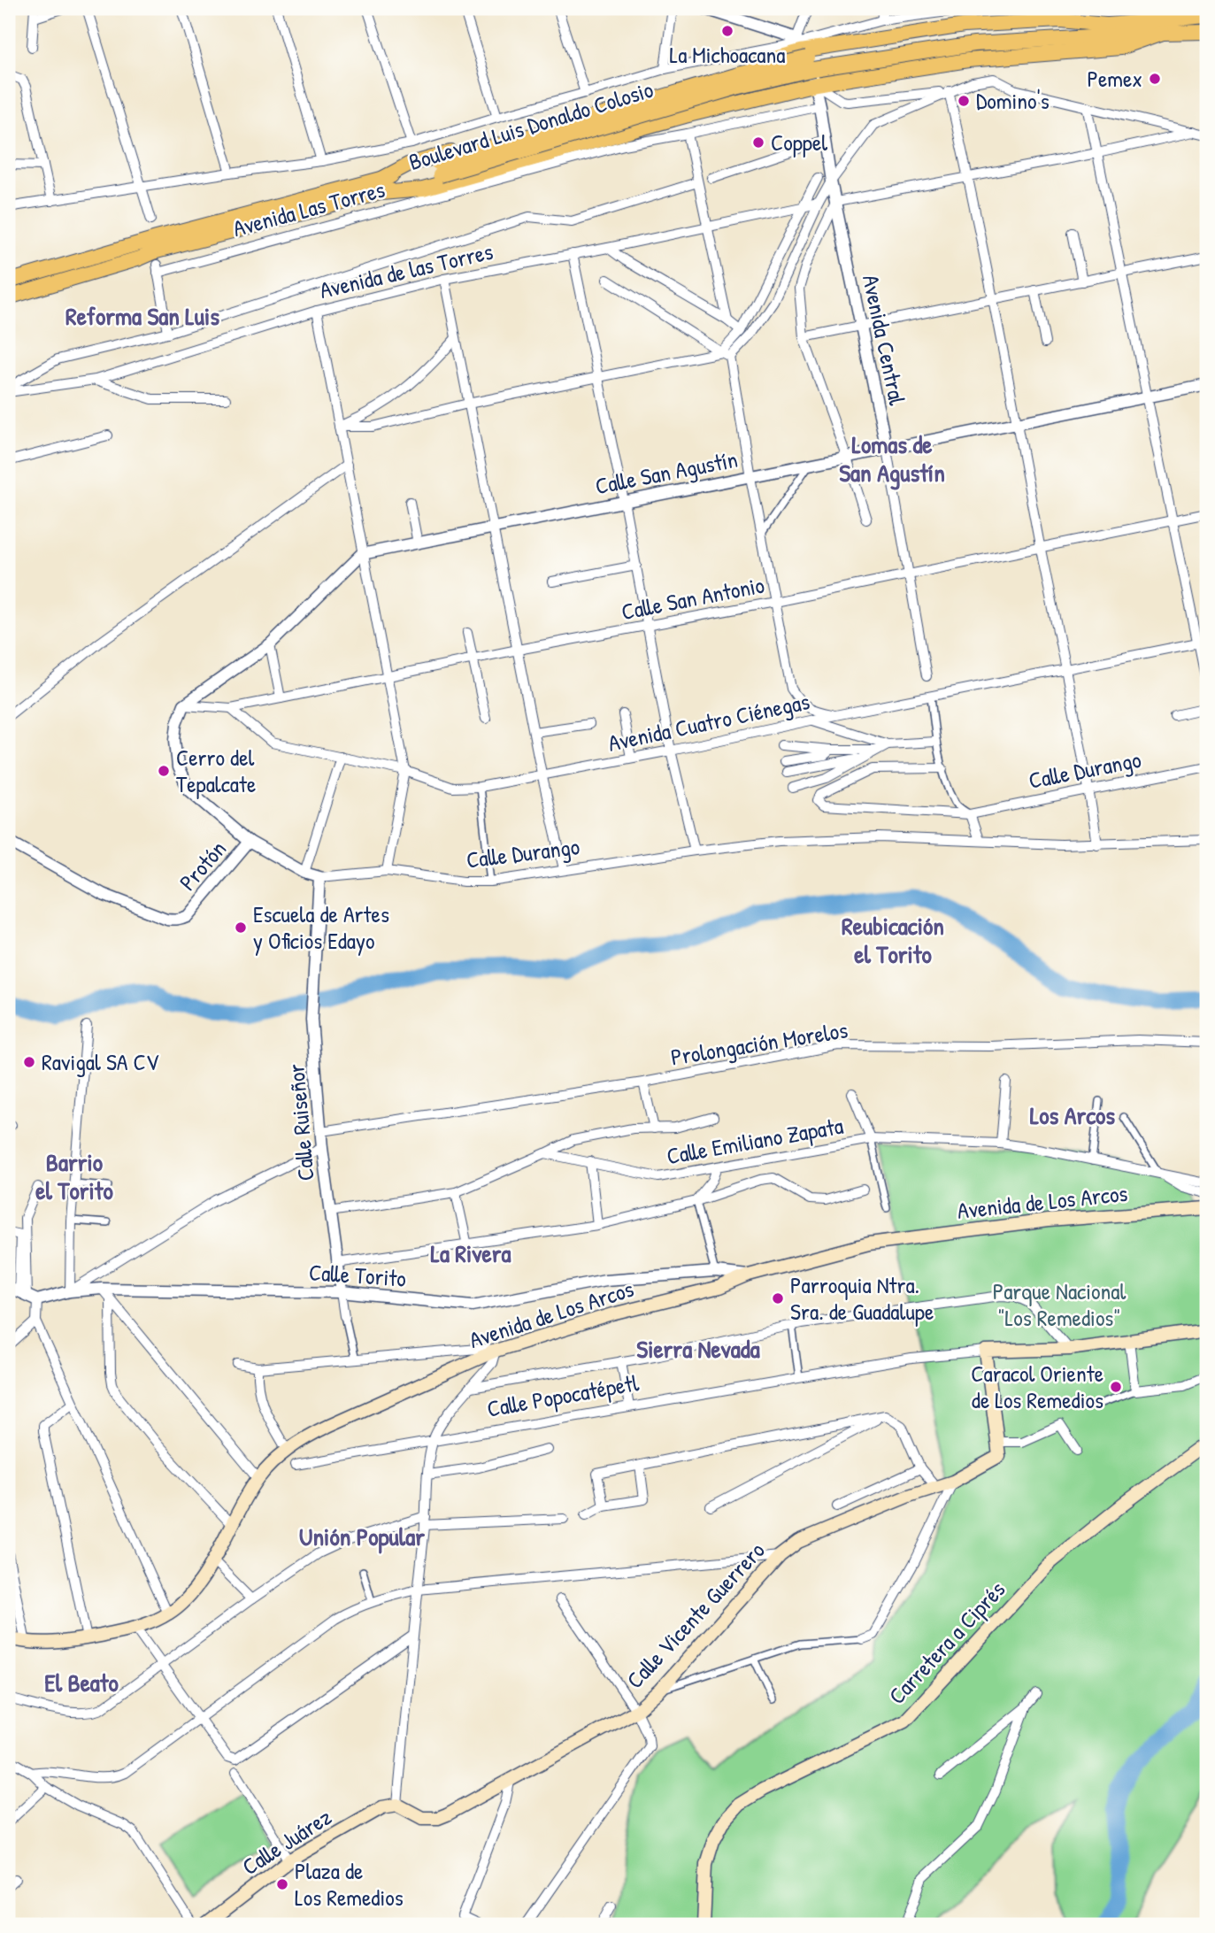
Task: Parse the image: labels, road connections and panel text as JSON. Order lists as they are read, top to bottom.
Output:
{
  "streets": {
    "highway": ["Boulevard Luis Donaldo Colosio", "Avenida Las Torres"],
    "main road": [
      "Avenida de Los Arcos",
      "Calle Popocatépetl",
      "Calle Vicente Guerrero",
      "Carretera a Ciprés",
      "Calle Juárez"
    ],
    "street": [
      "Avenida de las Torres",
      "Avenida Central",
      "Calle San Agustín",
      "Calle San Antonio",
      "Avenida Cuatro Ciénegas",
      "Calle Durango",
      "Protón",
      "Prolongación Morelos",
      "Calle Ruiseñor",
      "Calle Emiliano Zapata",
      "Calle Torito"
    ]
  },
  "crossings": [
    ["Boulevard Luis Donaldo Colosio", "Avenida Las Torres"],
    ["Avenida Las Torres", "Avenida Central"],
    ["Avenida Central", "Calle San Agustín"],
    ["Avenida Central", "Calle San Antonio"],
    ["Calle San Antonio", "Avenida Cuatro Ciénegas"],
    ["Calle San Antonio", "Calle Durango"],
    ["Calle Durango", "Protón"],
    ["Calle Durango", "Calle Ruiseñor"],
    ["Prolongación Morelos", "Calle Ruiseñor"],
    ["Calle Ruiseñor", "Calle Torito"],
    ["Avenida de Los Arcos", "Calle Torito"],
    ["Calle Vicente Guerrero", "Calle Juárez"]
  ],
  "districts": [
    "Reforma San Luis",
    "Lomas de San Agustín",
    "Reubicación el Torito",
    "Los Arcos",
    "Barrio el Torito",
    "La Rivera",
    "Sierra Nevada",
    "Unión Popular",
    "El Beato"
  ],
  "parks": ["Parque Nacional \"Los Remedios\""],
  "places": [
    "La Michoacana",
    "Pemex",
    "Domino's",
    "Coppel",
    "Cerro del Tepalcate",
    "Escuela de Artes y Oficios Edayo",
    "Ravigal SA CV",
    "Parroquia Ntra. Sra. de Guadalupe",
    "Caracol Oriente de Los Remedios",
    "Plaza de Los Remedios"
  ]
}
